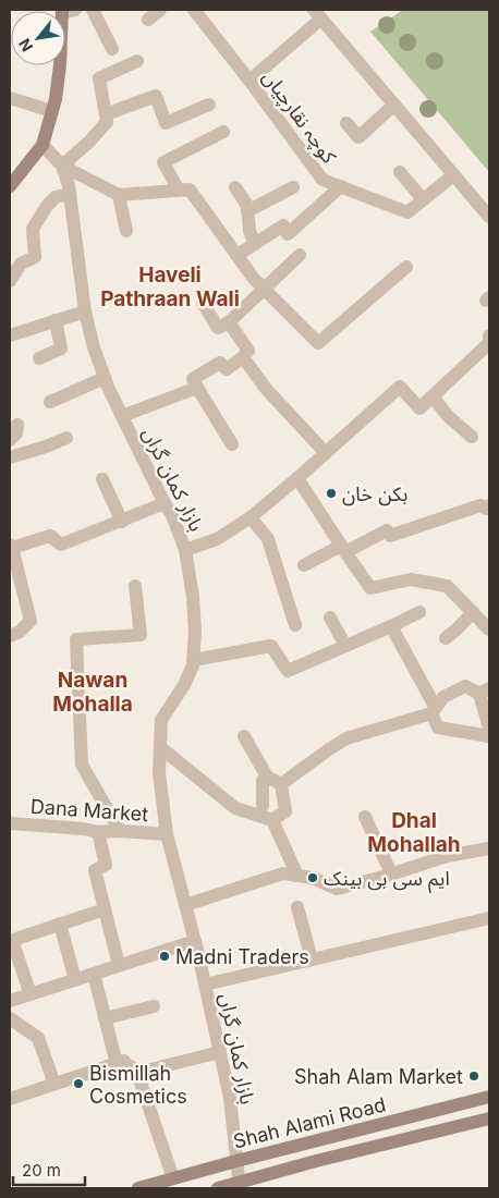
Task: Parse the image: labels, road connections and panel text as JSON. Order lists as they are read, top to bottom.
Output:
{
  "streets": {
    "street": [
      "کوچہ نقارچیاں",
      "بازار کمان گراں",
      "Dana Market",
      "Shah Alami Road"
    ]
  },
  "crossings": [
    ["بازار کمان گراں", "Dana Market"],
    ["بازار کمان گراں", "Shah Alami Road"]
  ],
  "districts": ["Haveli Pathraan Wali", "Nawan Mohalla", "Dhal Mohallah"],
  "places": [
    "بکن خان",
    "ایم سی بی بینک",
    "Madni Traders",
    "Shah Alam Market",
    "Bismillah Cosmetics"
  ],
  "scale_bar": "20 m",
  "north": "bottom left"
}
